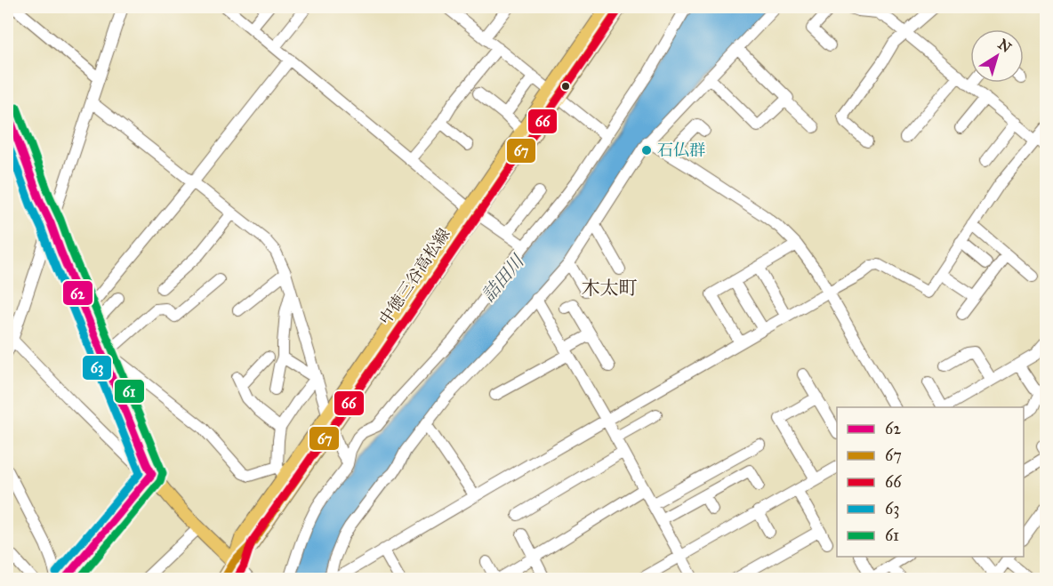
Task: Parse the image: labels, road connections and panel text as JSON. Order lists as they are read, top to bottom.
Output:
{
  "streets": {
    "main road": ["中徳三谷高松線"]
  },
  "districts": ["木太町"],
  "water": ["詰田川"],
  "places": ["石仏群"],
  "lines": [
    "transit line 67",
    "transit line 66",
    "transit line 61",
    "transit line 62",
    "transit line 63"
  ],
  "legend": [
    "62",
    "67",
    "66",
    "63",
    "61"
  ],
  "north": "top right"
}
